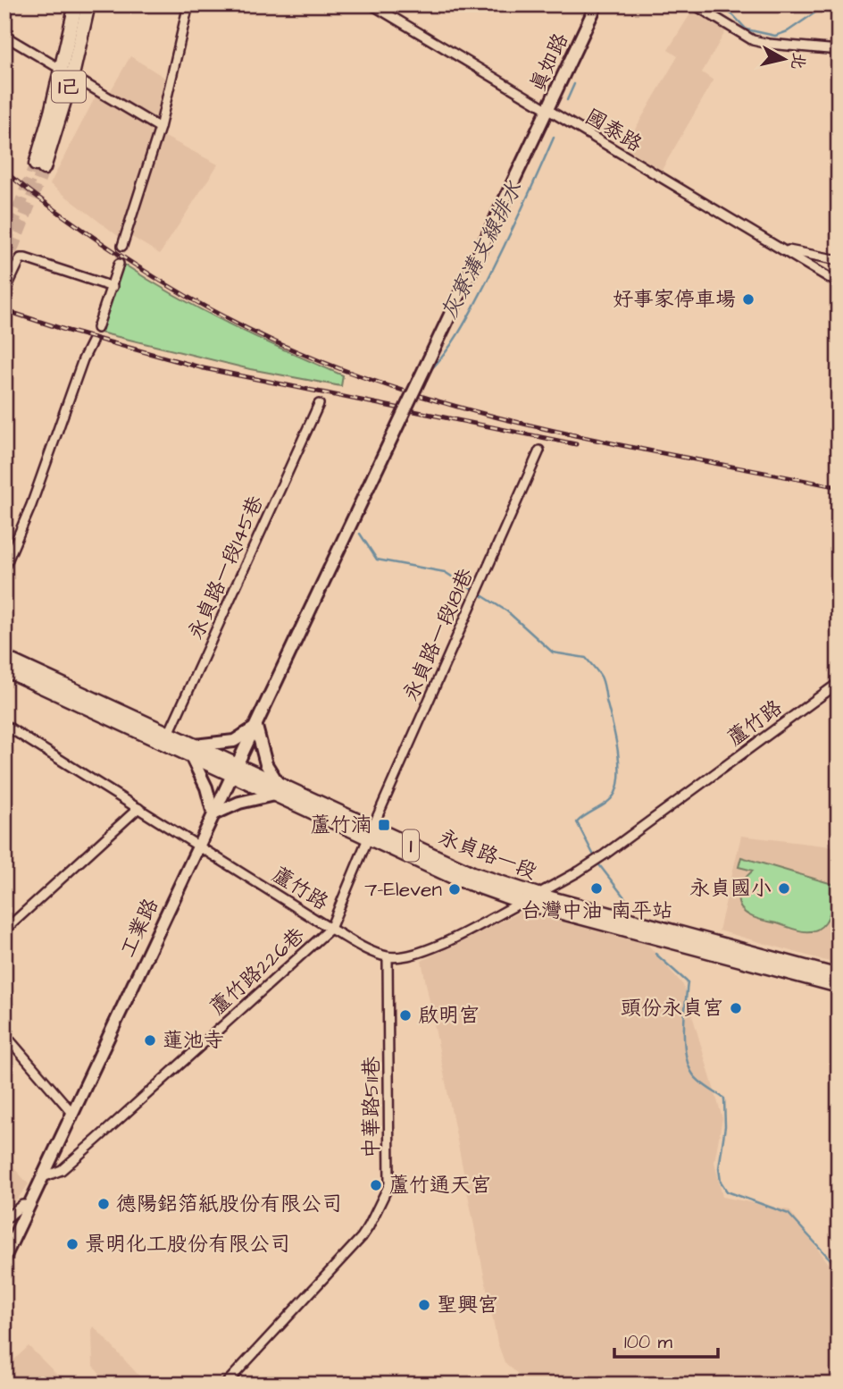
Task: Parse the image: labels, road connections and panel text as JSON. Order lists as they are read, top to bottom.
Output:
{
  "streets": {
    "main road": ["1己", "1", "永貞路一段"],
    "street": [
      "真如路",
      "國泰路",
      "永貞路一段145巷",
      "永貞路一段181巷",
      "蘆竹路",
      "工業路",
      "蘆竹路226巷",
      "中華路511巷"
    ]
  },
  "crossings": [
    ["真如路", "國泰路"],
    ["真如路", "工業路"],
    ["永貞路一段145巷", "永貞路一段"],
    ["永貞路一段181巷", "永貞路一段"],
    ["永貞路一段181巷", "蘆竹路226巷"],
    ["蘆竹路", "永貞路一段"],
    ["蘆竹路", "工業路"],
    ["蘆竹路", "蘆竹路226巷"],
    ["蘆竹路", "中華路511巷"],
    ["永貞路一段", "工業路"],
    ["永貞路一段", "蘆竹路226巷"],
    ["工業路", "蘆竹路226巷"]
  ],
  "water": ["灰寮溝支線排水"],
  "places": {
    "other": [
      "好事家停車場",
      "台灣中油 南平站",
      "永貞國小",
      "7-Eleven",
      "頭份永貞宮",
      "啟明宮",
      "蓮池寺",
      "蘆竹通天宮",
      "德陽鋁箔紙股份有限公司",
      "景明化工股份有限公司",
      "聖興宮"
    ],
    "transit": ["蘆竹湳"]
  },
  "scale_bar": "100 m",
  "north": "right"
}
